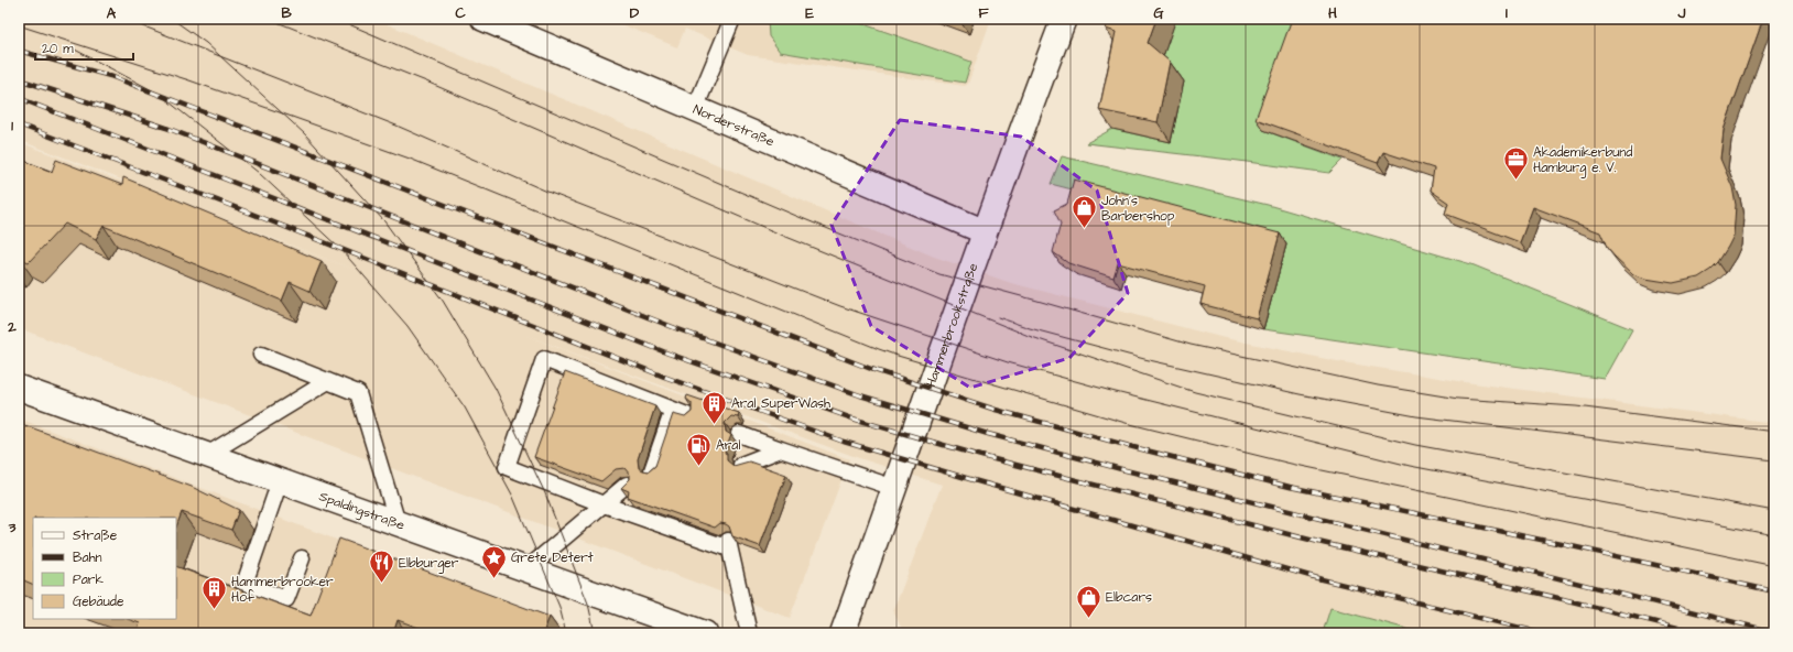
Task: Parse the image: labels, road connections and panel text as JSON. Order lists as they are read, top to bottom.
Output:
{
  "streets": {
    "street": ["Norderstraße", "Hammerbrookstraße", "Spaldingstraße"]
  },
  "crossings": [
    ["Norderstraße", "Hammerbrookstraße"]
  ],
  "places": {
    "office": ["Akademikerbund Hamburg e. V."],
    "shop": ["John's Barbershop", "Elbcars"],
    "building": ["Aral SuperWash", "Hammerbrooker Hof"],
    "fuel station": ["Aral"],
    "place": ["Grete Detert"],
    "restaurant": ["Elbburger"]
  },
  "legend": [
    "Straße",
    "Bahn",
    "Park",
    "Gebäude"
  ],
  "scale_bar": "20 m",
  "grid": {
    "columns": [
      "A",
      "B",
      "C",
      "D",
      "E",
      "F",
      "G",
      "H",
      "I",
      "J"
    ],
    "rows": ["1", "2", "3"]
  }
}
